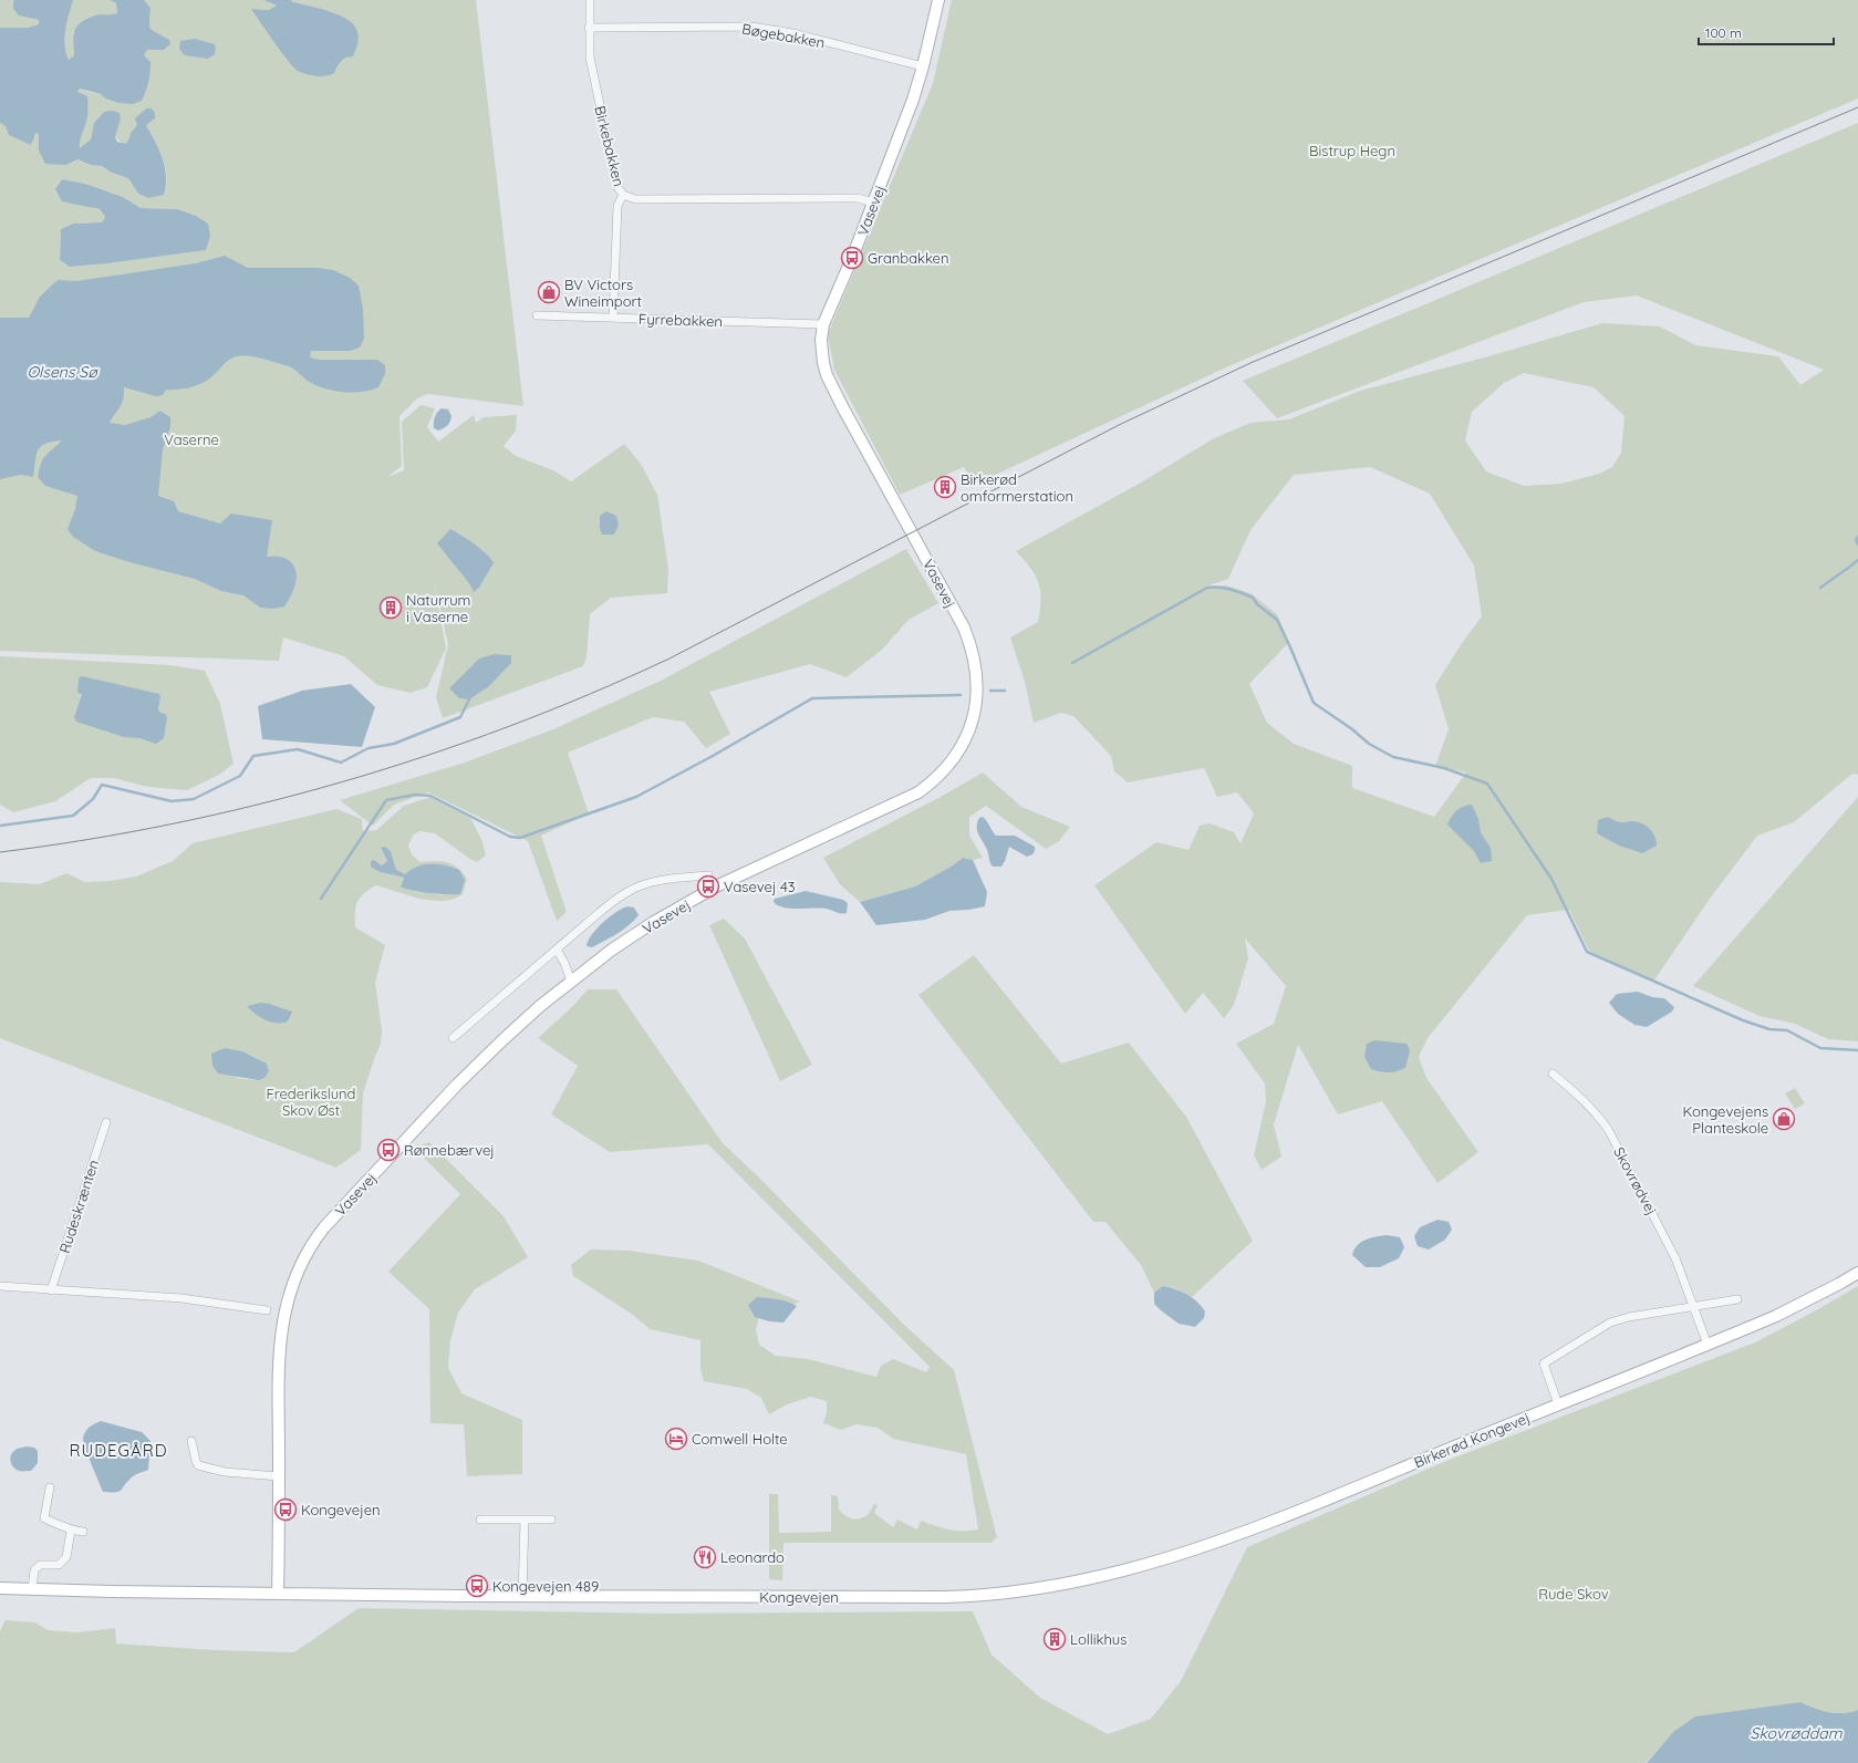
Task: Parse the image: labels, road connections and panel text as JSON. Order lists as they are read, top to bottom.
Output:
{
  "streets": {
    "street": [
      "Bøgebakken",
      "Birkebakken",
      "Vasevej",
      "Fyrrebakken",
      "Skovrødvej",
      "Rudeskrænten",
      "Birkerød Kongevej",
      "Kongevejen"
    ]
  },
  "crossings": [
    ["Bøgebakken", "Birkebakken"],
    ["Bøgebakken", "Vasevej"],
    ["Birkebakken", "Fyrrebakken"],
    ["Vasevej", "Fyrrebakken"],
    ["Vasevej", "Kongevejen"],
    ["Skovrødvej", "Birkerød Kongevej"],
    ["Birkerød Kongevej", "Kongevejen"]
  ],
  "districts": ["RUDEGÅRD"],
  "water": ["Olsens Sø", "Skovrøddam"],
  "parks": [
    "Bistrup Hegn",
    "Vaserne",
    "Frederikslund Skov Øst",
    "Rude Skov"
  ],
  "places": {
    "bus stop": [
      "Granbakken",
      "Vasevej 43",
      "Rønnebærvej",
      "Kongevejen",
      "Kongevejen 489"
    ],
    "shop": ["BV Victors Wineimport", "Kongevejens Planteskole"],
    "building": ["Birkerød omformerstation", "Naturrum i Vaserne", "Lollikhus"],
    "hotel": ["Comwell Holte"],
    "restaurant": ["Leonardo"]
  },
  "scale_bar": "100 m"
}
